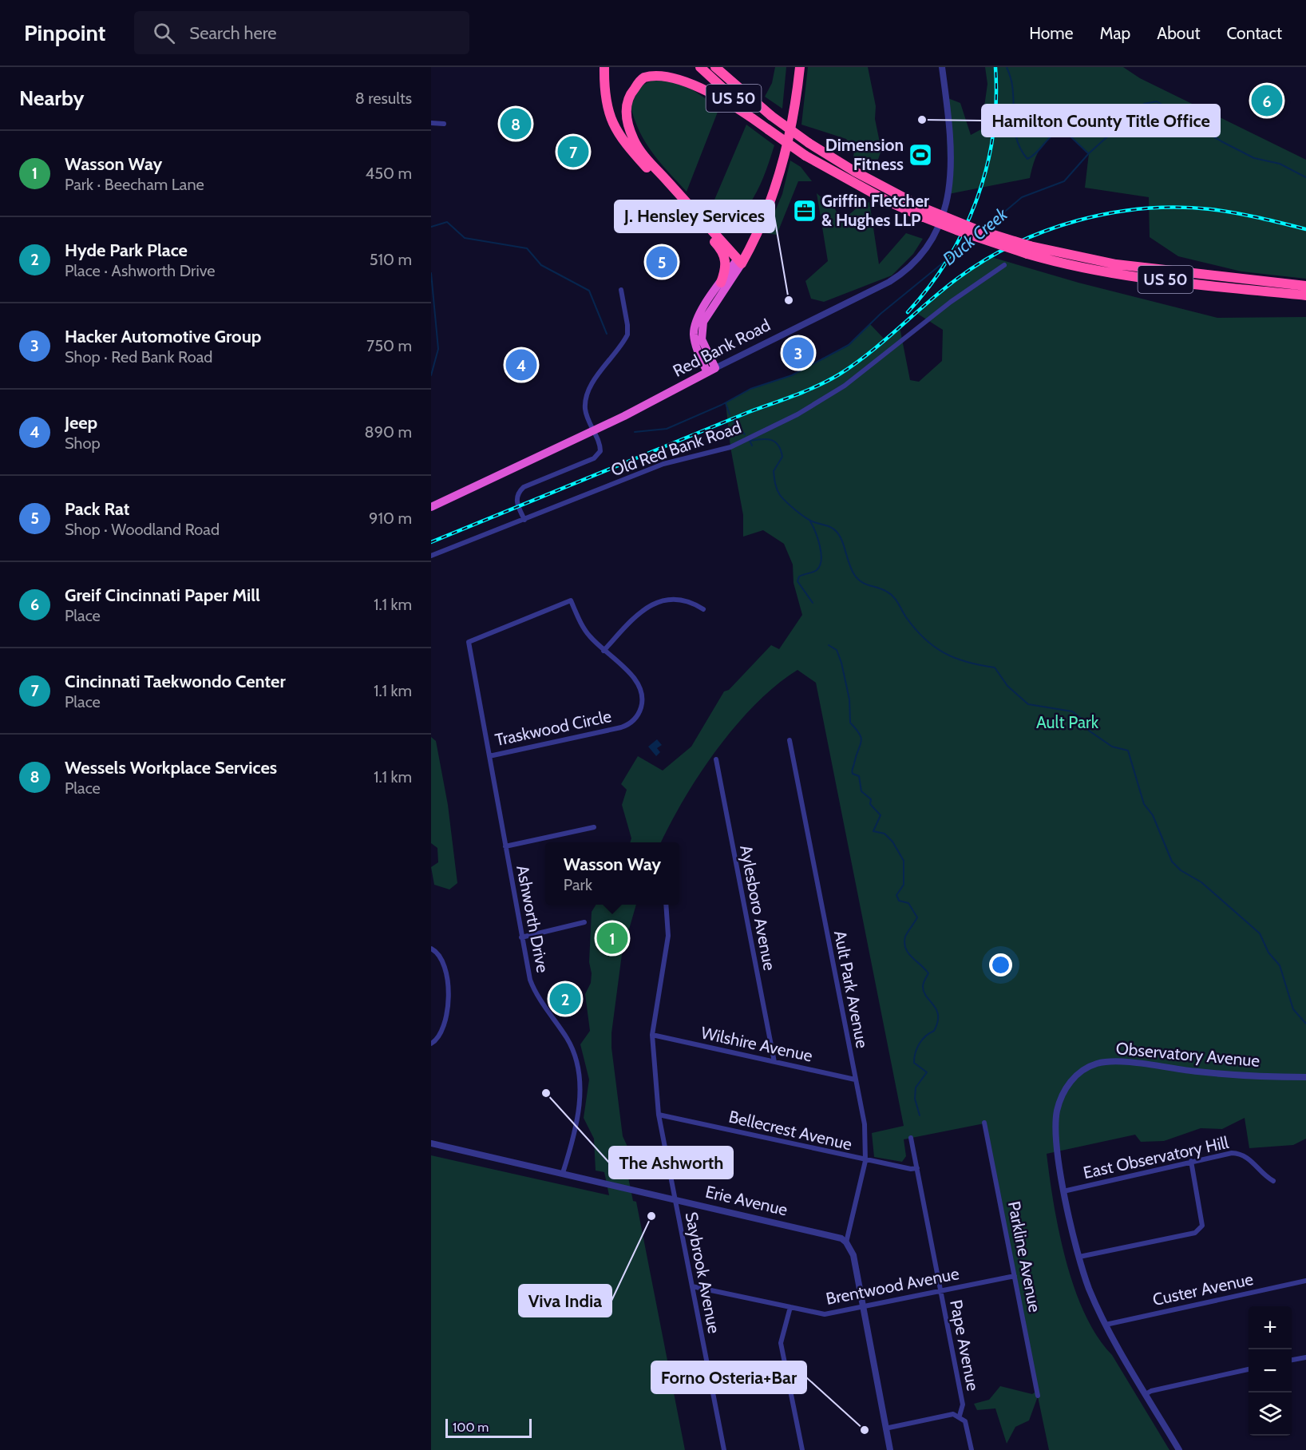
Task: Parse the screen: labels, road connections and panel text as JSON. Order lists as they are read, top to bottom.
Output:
{
  "streets": {
    "highway": ["US 50", "Red Bank Road"],
    "street": [
      "Old Red Bank Road",
      "Traskwood Circle",
      "Aylesboro Avenue",
      "Ashworth Drive",
      "Ault Park Avenue",
      "Wilshire Avenue",
      "Observatory Avenue",
      "Bellecrest Avenue",
      "East Observatory Hill",
      "Erie Avenue",
      "Parkline Avenue",
      "Saybrook Avenue",
      "Brentwood Avenue",
      "Custer Avenue",
      "Pape Avenue"
    ]
  },
  "crossings": [
    ["Traskwood Circle", "Ashworth Drive"],
    ["Aylesboro Avenue", "Wilshire Avenue"],
    ["Ashworth Drive", "Erie Avenue"],
    ["Ault Park Avenue", "Wilshire Avenue"],
    ["Ault Park Avenue", "Bellecrest Avenue"],
    ["Ault Park Avenue", "Erie Avenue"],
    ["Wilshire Avenue", "Saybrook Avenue"],
    ["Observatory Avenue", "East Observatory Hill"],
    ["Observatory Avenue", "Custer Avenue"],
    ["Bellecrest Avenue", "Saybrook Avenue"],
    ["Bellecrest Avenue", "Pape Avenue"],
    ["Erie Avenue", "Saybrook Avenue"],
    ["Parkline Avenue", "Brentwood Avenue"],
    ["Saybrook Avenue", "Brentwood Avenue"],
    ["Brentwood Avenue", "Pape Avenue"]
  ],
  "water": ["Duck Creek"],
  "parks": ["Ault Park"],
  "places": {
    "other": [
      "Hamilton County Title Office",
      "J. Hensley Services",
      "The Ashworth",
      "Viva India",
      "Forno Osteria+Bar"
    ],
    "sports": ["Dimension Fitness"],
    "office": ["Griffin Fletcher & Hughes LLP"]
  },
  "scale_bar": "100 m",
  "page": {
    "header": "Pinpoint",
    "search": "Search here",
    "nav": [
      "Home",
      "Map",
      "About",
      "Contact"
    ],
    "heading": ["Nearby", "8 results"],
    "pins": [
      "6",
      "8",
      "7",
      "5",
      "3",
      "4",
      "1",
      "2"
    ],
    "list": [
      {
        "mark": "1",
        "name": "Wasson Way",
        "note": "Park · Beecham Lane",
        "value": "450 m"
      },
      {
        "mark": "2",
        "name": "Hyde Park Place",
        "note": "Place · Ashworth Drive",
        "value": "510 m"
      },
      {
        "mark": "3",
        "name": "Hacker Automotive Group",
        "note": "Shop · Red Bank Road",
        "value": "750 m"
      },
      {
        "mark": "4",
        "name": "Jeep",
        "note": "Shop",
        "value": "890 m"
      },
      {
        "mark": "5",
        "name": "Pack Rat",
        "note": "Shop · Woodland Road",
        "value": "910 m"
      },
      {
        "mark": "6",
        "name": "Greif Cincinnati Paper Mill",
        "note": "Place",
        "value": "1.1 km"
      },
      {
        "mark": "7",
        "name": "Cincinnati Taekwondo Center",
        "note": "Place",
        "value": "1.1 km"
      },
      {
        "mark": "8",
        "name": "Wessels Workplace Services",
        "note": "Place",
        "value": "1.1 km"
      }
    ],
    "popup": ["Wasson Way", "Park"],
    "map_buttons": ["+", "−"],
    "scale": "100 m"
  }
}
